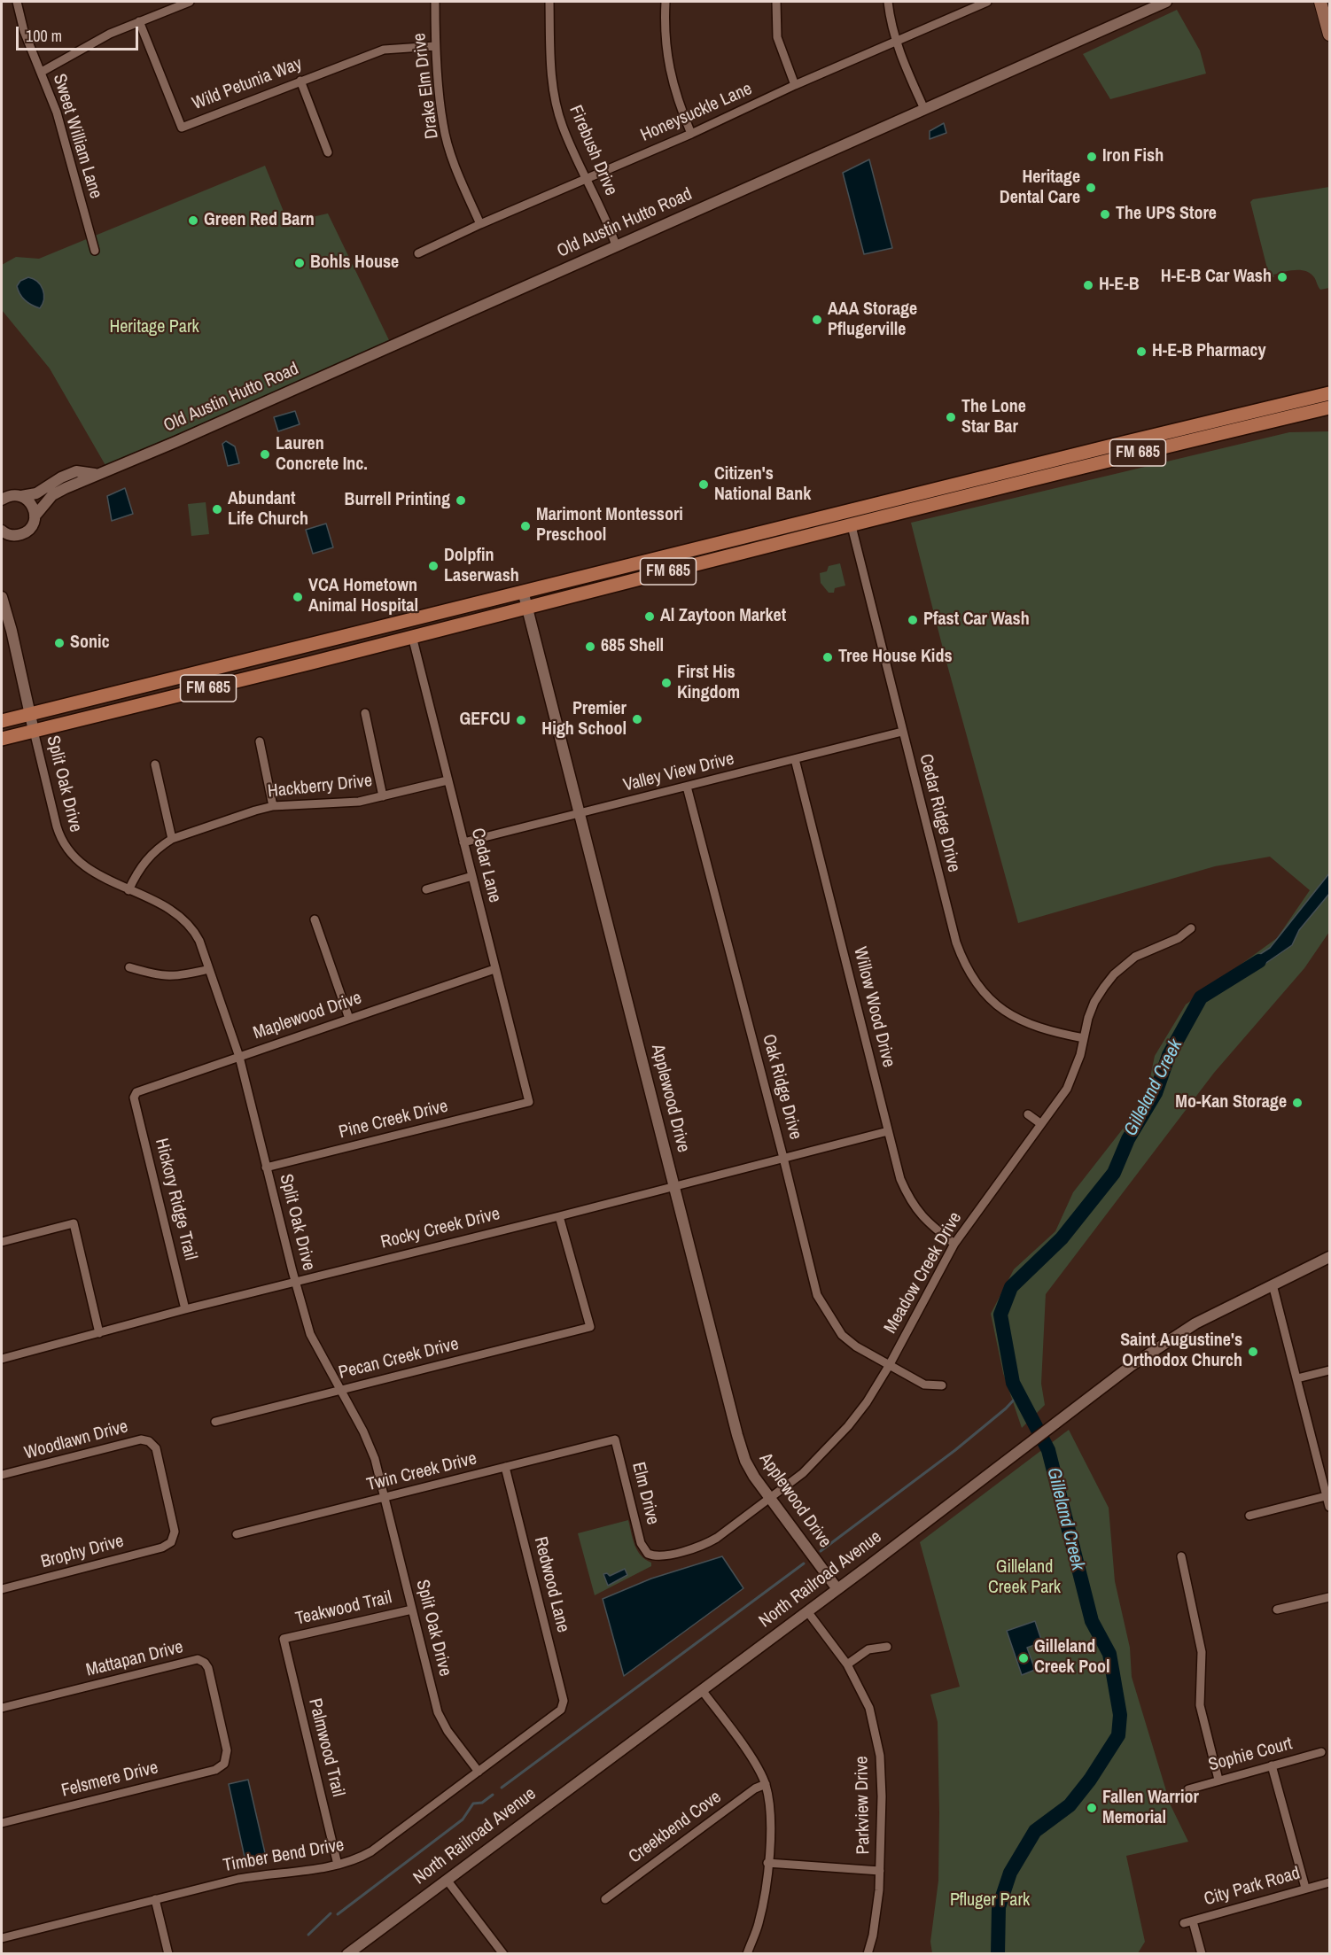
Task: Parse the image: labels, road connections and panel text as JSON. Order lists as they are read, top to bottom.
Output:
{
  "streets": {
    "main road": ["FM 685"],
    "street": [
      "Wild Petunia Way",
      "Drake Elm Drive",
      "Honeysuckle Lane",
      "Sweet William Lane",
      "Firebush Drive",
      "Old Austin Hutto Road",
      "Valley View Drive",
      "Split Oak Drive",
      "Hackberry Drive",
      "Cedar Ridge Drive",
      "Cedar Lane",
      "Willow Wood Drive",
      "Maplewood Drive",
      "Oak Ridge Drive",
      "Applewood Drive",
      "Pine Creek Drive",
      "Hickory Ridge Trail",
      "Rocky Creek Drive",
      "Meadow Creek Drive",
      "Pecan Creek Drive",
      "Woodlawn Drive",
      "Twin Creek Drive",
      "Elm Drive",
      "Brophy Drive",
      "North Railroad Avenue",
      "Redwood Lane",
      "Teakwood Trail",
      "Mattapan Drive",
      "Palmwood Trail",
      "Sophie Court",
      "Felsmere Drive",
      "Parkview Drive",
      "Creekbend Cove",
      "Timber Bend Drive",
      "City Park Road"
    ]
  },
  "crossings": [
    ["Wild Petunia Way", "Drake Elm Drive"],
    ["Drake Elm Drive", "Honeysuckle Lane"],
    ["Honeysuckle Lane", "Firebush Drive"],
    ["Firebush Drive", "Old Austin Hutto Road"],
    ["FM 685", "Split Oak Drive"],
    ["FM 685", "Cedar Ridge Drive"],
    ["FM 685", "Cedar Lane"],
    ["FM 685", "Applewood Drive"],
    ["Valley View Drive", "Cedar Ridge Drive"],
    ["Valley View Drive", "Cedar Lane"],
    ["Valley View Drive", "Willow Wood Drive"],
    ["Valley View Drive", "Oak Ridge Drive"],
    ["Valley View Drive", "Applewood Drive"],
    ["Split Oak Drive", "Hackberry Drive"],
    ["Split Oak Drive", "Maplewood Drive"],
    ["Split Oak Drive", "Pine Creek Drive"],
    ["Split Oak Drive", "Rocky Creek Drive"],
    ["Split Oak Drive", "Pecan Creek Drive"],
    ["Split Oak Drive", "Twin Creek Drive"],
    ["Split Oak Drive", "Teakwood Trail"],
    ["Split Oak Drive", "Timber Bend Drive"],
    ["Hackberry Drive", "Cedar Lane"],
    ["Cedar Ridge Drive", "Meadow Creek Drive"],
    ["Cedar Lane", "Maplewood Drive"],
    ["Cedar Lane", "Pine Creek Drive"],
    ["Willow Wood Drive", "Rocky Creek Drive"],
    ["Willow Wood Drive", "Meadow Creek Drive"],
    ["Maplewood Drive", "Hickory Ridge Trail"],
    ["Oak Ridge Drive", "Rocky Creek Drive"],
    ["Oak Ridge Drive", "Meadow Creek Drive"],
    ["Applewood Drive", "Rocky Creek Drive"],
    ["Applewood Drive", "Meadow Creek Drive"],
    ["Applewood Drive", "North Railroad Avenue"],
    ["Hickory Ridge Trail", "Rocky Creek Drive"],
    ["Rocky Creek Drive", "Pecan Creek Drive"],
    ["Meadow Creek Drive", "Elm Drive"],
    ["Woodlawn Drive", "Brophy Drive"],
    ["Twin Creek Drive", "Elm Drive"],
    ["Twin Creek Drive", "Redwood Lane"],
    ["North Railroad Avenue", "Parkview Drive"],
    ["Redwood Lane", "Timber Bend Drive"],
    ["Teakwood Trail", "Palmwood Trail"],
    ["Mattapan Drive", "Felsmere Drive"],
    ["Palmwood Trail", "Timber Bend Drive"]
  ],
  "water": ["Gilleland Creek"],
  "parks": ["Heritage Park", "Gilleland Creek Park", "Pfluger Park"],
  "places": [
    "Iron Fish",
    "Heritage Dental Care",
    "The UPS Store",
    "Green Red Barn",
    "Bohls House",
    "H-E-B Car Wash",
    "H-E-B",
    "AAA Storage Pflugerville",
    "H-E-B Pharmacy",
    "The Lone Star Bar",
    "Lauren Concrete Inc.",
    "Citizen's National Bank",
    "Burrell Printing",
    "Abundant Life Church",
    "Marimont Montessori Preschool",
    "Dolpfin Laserwash",
    "VCA Hometown Animal Hospital",
    "Al Zaytoon Market",
    "Pfast Car Wash",
    "Sonic",
    "685 Shell",
    "Tree House Kids",
    "First His Kingdom",
    "Premier High School",
    "GEFCU",
    "Mo-Kan Storage",
    "Saint Augustine's Orthodox Church",
    "Gilleland Creek Pool",
    "Fallen Warrior Memorial"
  ],
  "scale_bar": "100 m"
}
